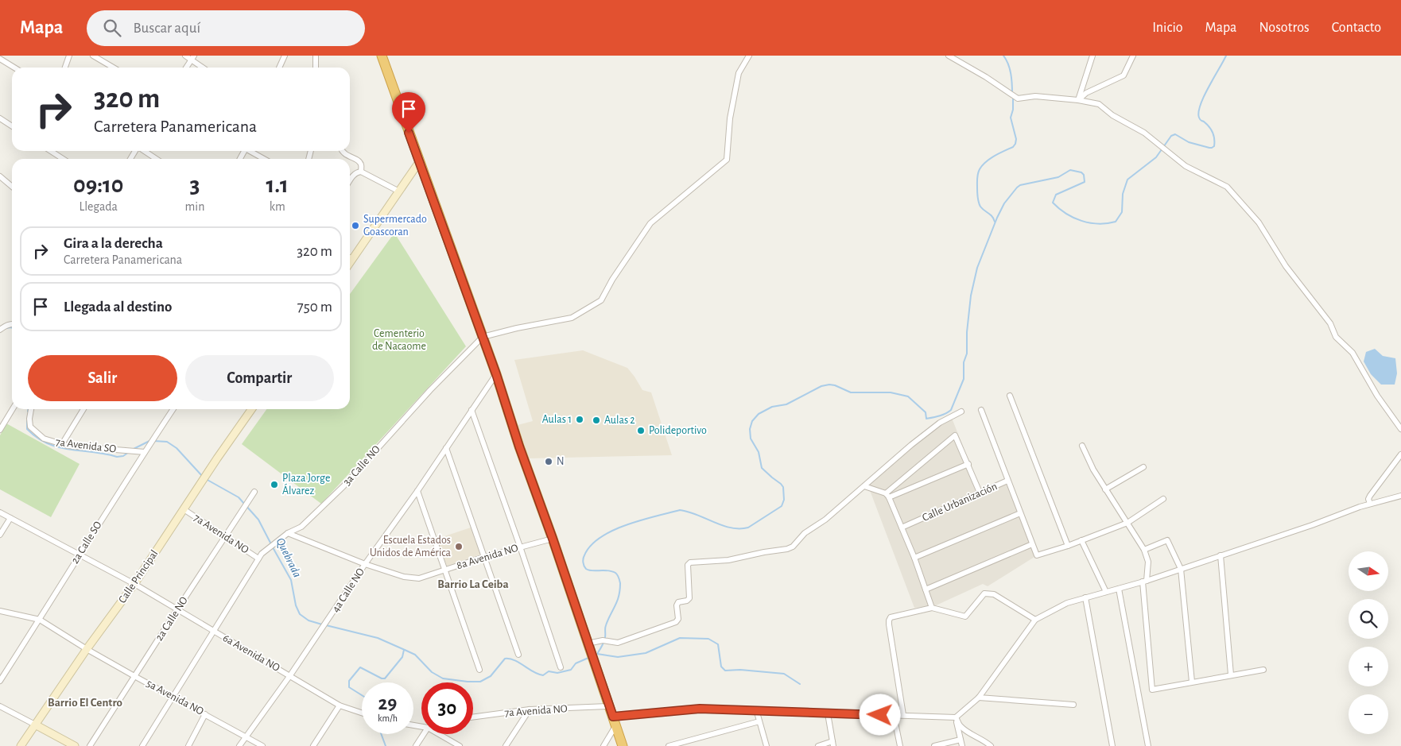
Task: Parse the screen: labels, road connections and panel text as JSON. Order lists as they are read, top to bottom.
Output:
{
  "streets": {
    "street": [
      "7a Avenida SO",
      "3a Calle NO",
      "Calle Urbanización",
      "7a Avenida NO",
      "2a Calle SO",
      "8a Avenida NO",
      "Calle Principal",
      "4a Calle NO",
      "2a Calle NO",
      "6a Avenida NO",
      "5a Avenida NO"
    ]
  },
  "crossings": [
    ["7a Avenida SO", "2a Calle SO"],
    ["3a Calle NO", "7a Avenida NO"],
    ["3a Calle NO", "8a Avenida NO"],
    ["3a Calle NO", "6a Avenida NO"],
    ["3a Calle NO", "5a Avenida NO"],
    ["7a Avenida NO", "Calle Principal"],
    ["7a Avenida NO", "2a Calle NO"],
    ["2a Calle SO", "6a Avenida NO"],
    ["2a Calle SO", "5a Avenida NO"],
    ["8a Avenida NO", "4a Calle NO"],
    ["Calle Principal", "6a Avenida NO"],
    ["Calle Principal", "5a Avenida NO"],
    ["4a Calle NO", "6a Avenida NO"],
    ["4a Calle NO", "5a Avenida NO"],
    ["2a Calle NO", "6a Avenida NO"],
    ["2a Calle NO", "5a Avenida NO"]
  ],
  "districts": ["Barrio La Ceiba", "Barrio El Centro"],
  "water": ["Quebrada"],
  "parks": ["Cementerio de Nacaome"],
  "places": [
    "Supermercado Goascoran",
    "Aulas 1",
    "Aulas 2",
    "Polideportivo",
    "N",
    "Plaza Jorge Álvarez",
    "Escuela Estados Unidos de América"
  ],
  "north": "right",
  "page": {
    "header": "Mapa",
    "search": "Buscar aquí",
    "nav": [
      "Inicio",
      "Mapa",
      "Nosotros",
      "Contacto"
    ],
    "turn": ["320 m", "Carretera Panamericana"],
    "eta": [
      "09:10",
      "Llegada",
      "3",
      "min",
      "1.1",
      "km"
    ],
    "list": [
      {
        "name": "Gira a la derecha",
        "note": "Carretera Panamericana",
        "value": "320 m"
      },
      {
        "name": "Llegada al destino",
        "value": "750 m"
      }
    ],
    "buttons": ["Salir", "Compartir"],
    "map_buttons": ["+", "−"],
    "speed": "29 km/h",
    "limit": "30"
  }
}
